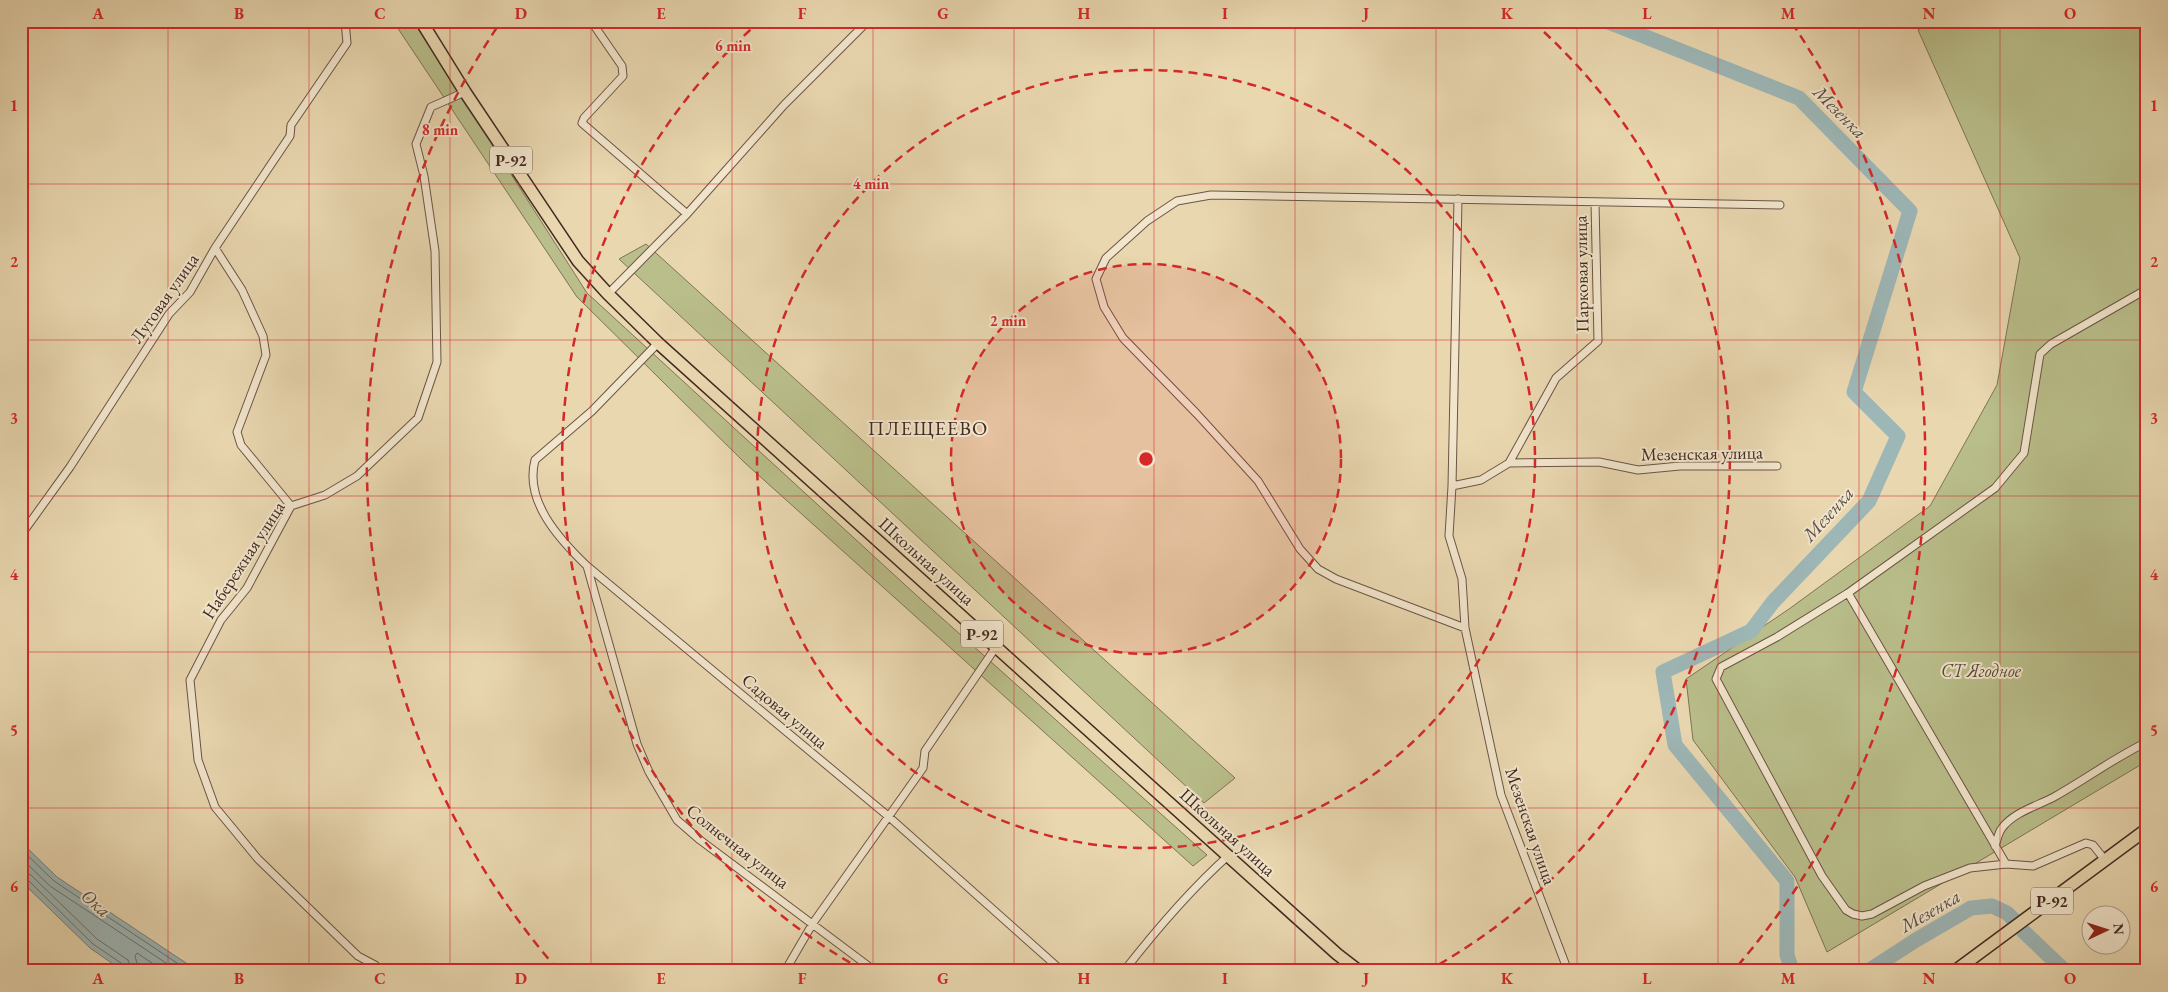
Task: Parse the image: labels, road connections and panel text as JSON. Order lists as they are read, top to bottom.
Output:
{
  "streets": {
    "main road": ["Р-92", "Школьная улица"],
    "street": [
      "Парковая улица",
      "Луговая улица",
      "Мезенская улица",
      "Набережная улица",
      "Садовая улица",
      "Солнечная улица"
    ]
  },
  "crossings": [
    ["Р-92", "Набережная улица"],
    ["Р-92", "Школьная улица"],
    ["Парковая улица", "Мезенская улица"],
    ["Школьная улица", "Садовая улица"],
    ["Садовая улица", "Солнечная улица"]
  ],
  "districts": ["ПЛЕЩЕЕВО"],
  "water": ["Мезенка", "Ока"],
  "parks": ["СТ Ягодное"],
  "north": "right",
  "grid": {
    "columns": [
      "A",
      "B",
      "C",
      "D",
      "E",
      "F",
      "G",
      "H",
      "I",
      "J",
      "K",
      "L",
      "M",
      "N",
      "O"
    ],
    "rows": [
      "1",
      "2",
      "3",
      "4",
      "5",
      "6"
    ]
  },
  "rings": [
    "6 min",
    "8 min",
    "4 min",
    "2 min"
  ]
}
